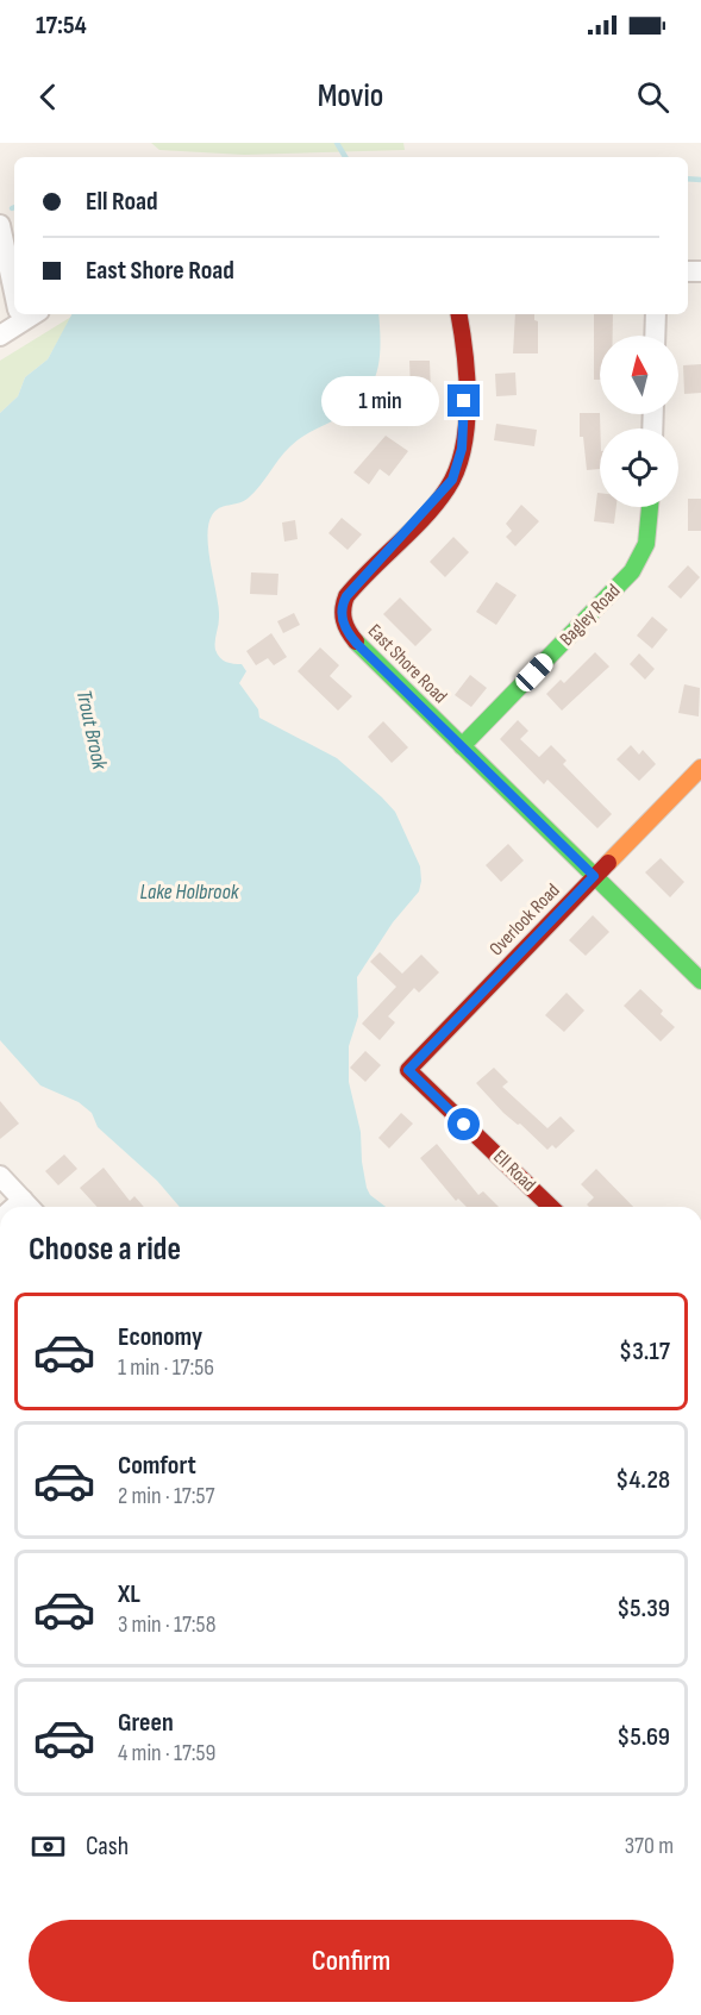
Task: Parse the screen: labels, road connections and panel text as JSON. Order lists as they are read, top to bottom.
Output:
{
  "streets": {
    "street": [
      "Bagley Road",
      "East Shore Road",
      "Overlook Road",
      "Ell Road"
    ]
  },
  "crossings": [
    ["Bagley Road", "East Shore Road"],
    ["East Shore Road", "Overlook Road"],
    ["Overlook Road", "Ell Road"]
  ],
  "water": ["Trout Brook", "Lake Holbrook"],
  "north": "top",
  "page": {
    "status": "17:54",
    "header": "Movio",
    "banner": ["Ell Road", "East Shore Road"],
    "bubble": "1 min",
    "heading": "Choose a ride",
    "list": [
      {
        "name": "Economy",
        "note": "1 min · 17:56",
        "value": "$3.17"
      },
      {
        "name": "Comfort",
        "note": "2 min · 17:57",
        "value": "$4.28"
      },
      {
        "name": "XL",
        "note": "3 min · 17:58",
        "value": "$5.39"
      },
      {
        "name": "Green",
        "note": "4 min · 17:59",
        "value": "$5.69"
      }
    ],
    "pay": ["Cash", "370 m"],
    "buttons": "Confirm"
  }
}
